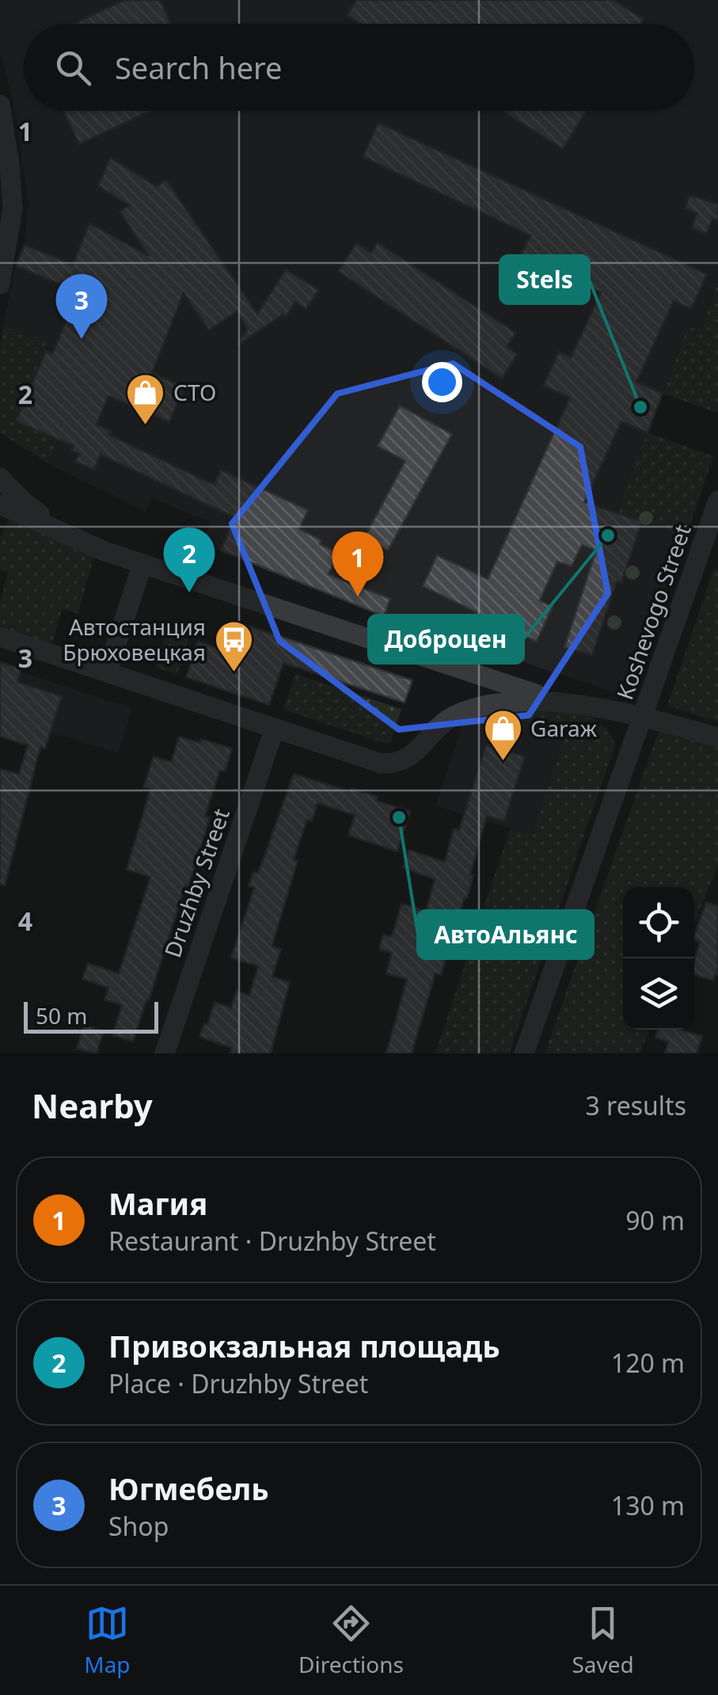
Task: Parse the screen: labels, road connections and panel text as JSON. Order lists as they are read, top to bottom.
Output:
{
  "streets": {
    "street": ["Koshevogo Street", "Druzhby Street"]
  },
  "places": {
    "other": ["Stels", "Доброцен", "АвтоАльянс"],
    "shop": ["СТО", "Garaж"],
    "bus stop": ["Автостанция Брюховецкая"]
  },
  "scale_bar": "50 m",
  "page": {
    "search": "Search here",
    "pins": ["3", "2", "1"],
    "scale": "50 m",
    "heading": ["Nearby", "3 results"],
    "list": [
      {
        "mark": "1",
        "name": "Магия",
        "note": "Restaurant · Druzhby Street",
        "value": "90 m"
      },
      {
        "mark": "2",
        "name": "Привокзальная площадь",
        "note": "Place · Druzhby Street",
        "value": "120 m"
      },
      {
        "mark": "3",
        "name": "Югмебель",
        "note": "Shop",
        "value": "130 m"
      }
    ],
    "nav": ["Map", "Directions", "Saved"]
  },
  "grid": {
    "rows": [
      "1",
      "2",
      "3",
      "4"
    ]
  }
}
